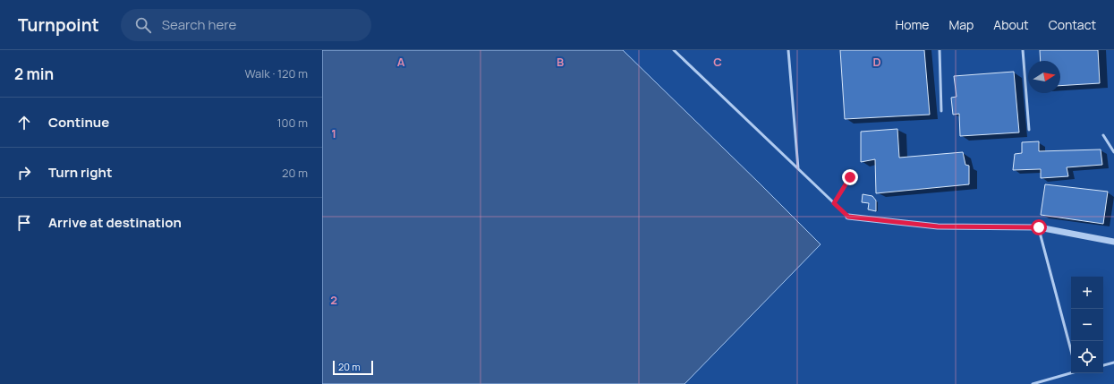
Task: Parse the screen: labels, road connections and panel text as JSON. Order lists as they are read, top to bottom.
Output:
{
  "scale_bar": "20 m",
  "north": "right",
  "page": {
    "header": "Turnpoint",
    "search": "Search here",
    "nav": [
      "Home",
      "Map",
      "About",
      "Contact"
    ],
    "heading": ["2 min", "Walk · 120 m"],
    "list": [
      ["Continue", "100 m"],
      ["Turn right", "20 m"],
      "Arrive at destination"
    ],
    "map_buttons": ["+", "−"],
    "scale": "20 m"
  },
  "grid": {
    "columns": [
      "A",
      "B",
      "C",
      "D"
    ],
    "rows": ["1", "2"]
  }
}
